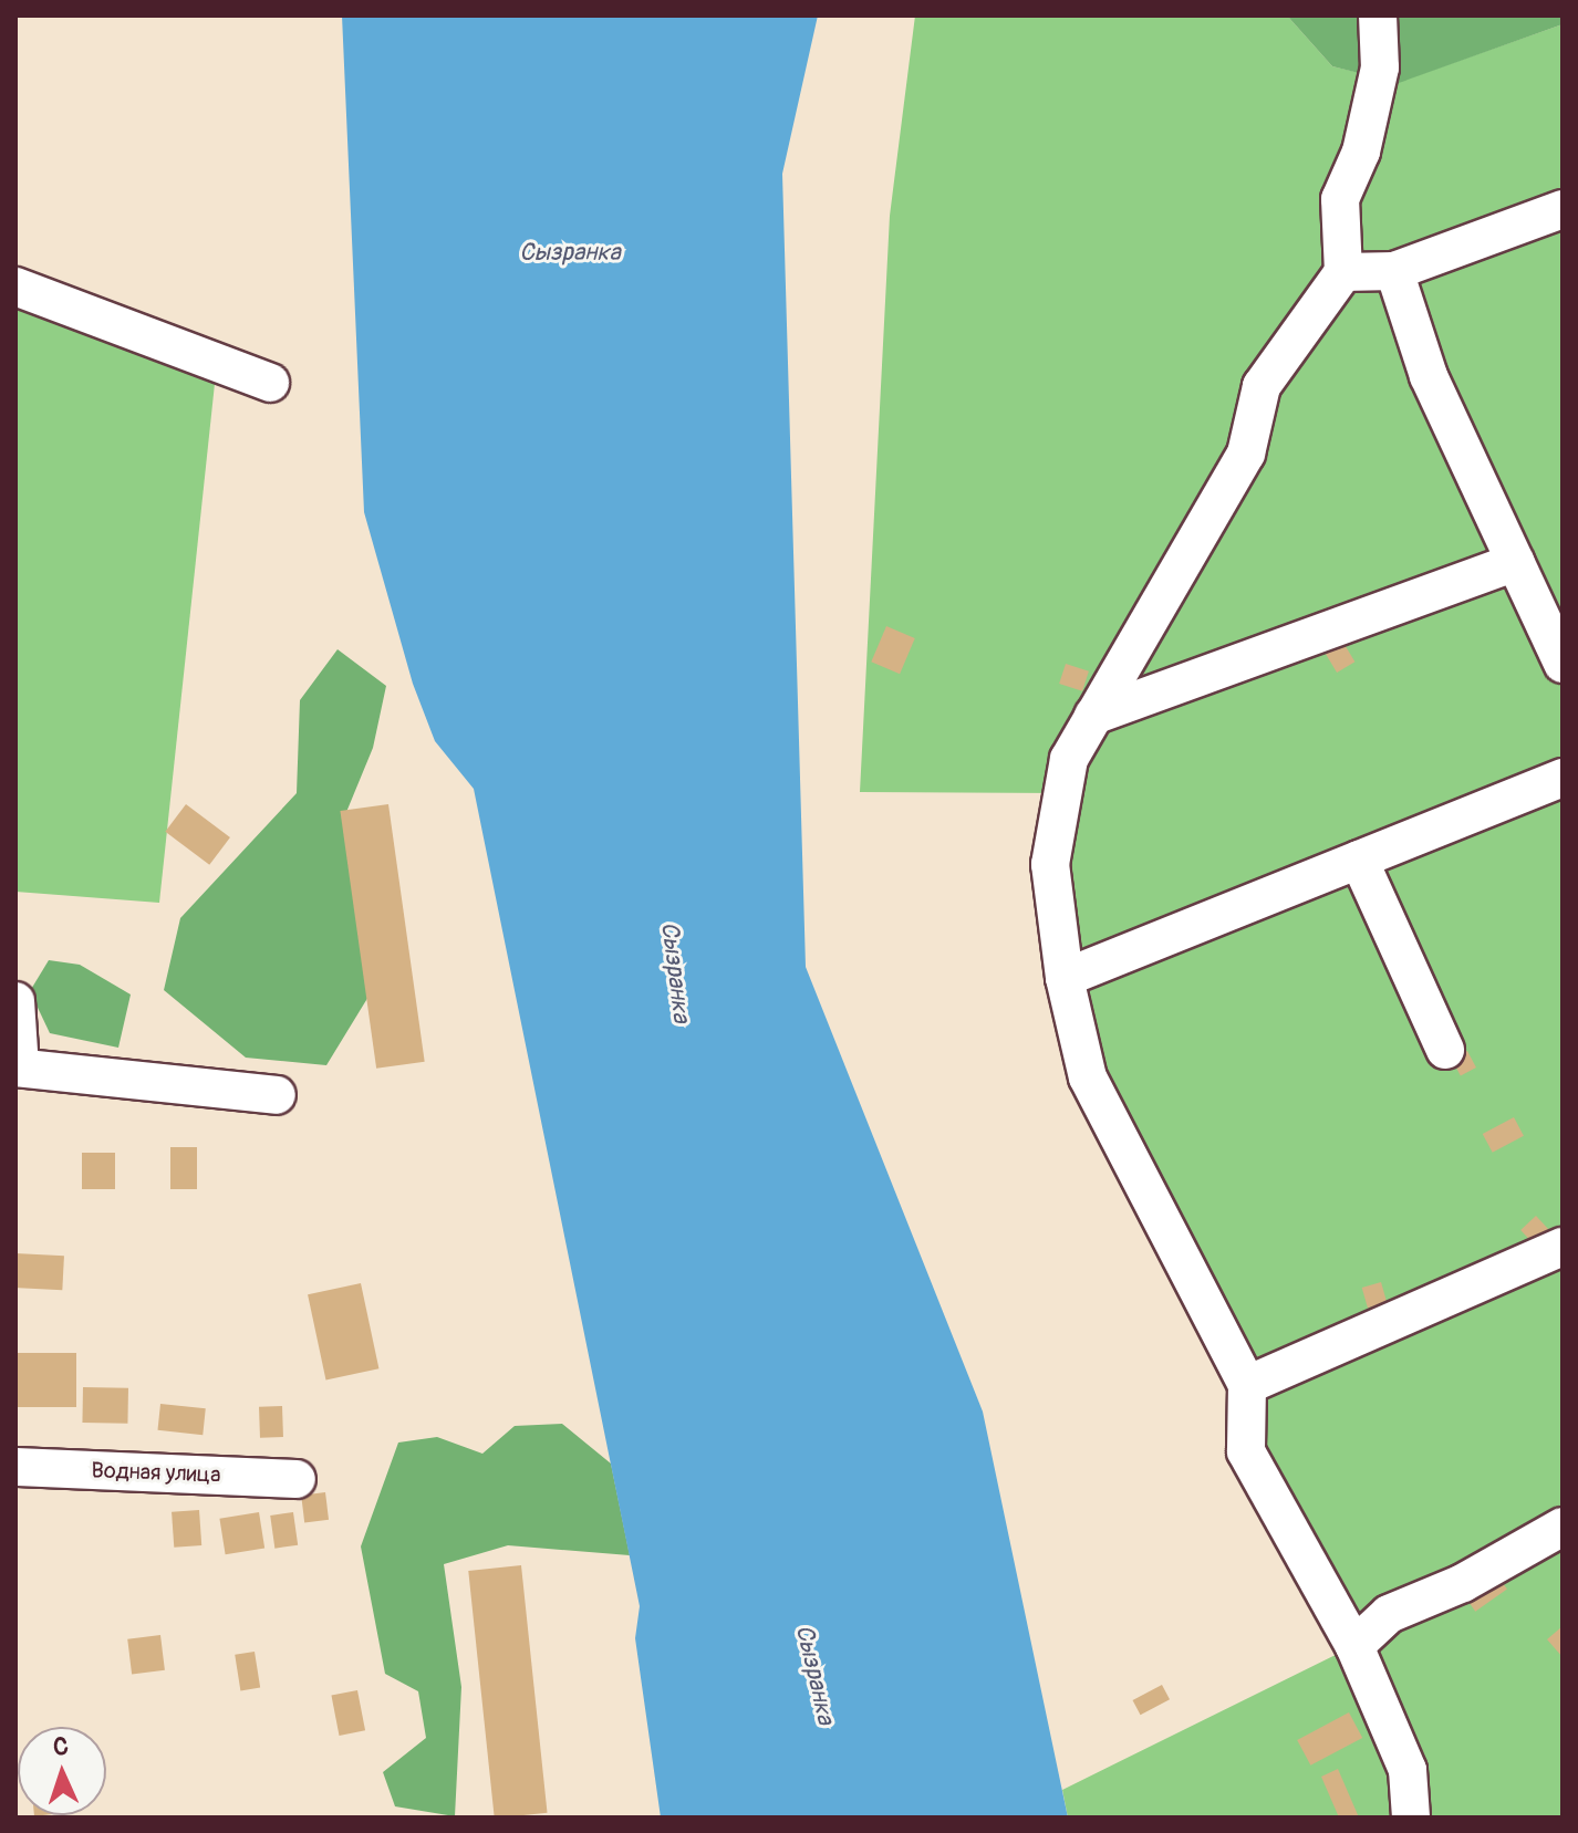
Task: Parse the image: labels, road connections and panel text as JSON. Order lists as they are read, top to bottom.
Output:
{
  "streets": {
    "street": ["Водная улица"]
  },
  "water": ["Сызранка"],
  "north": "top"
}
